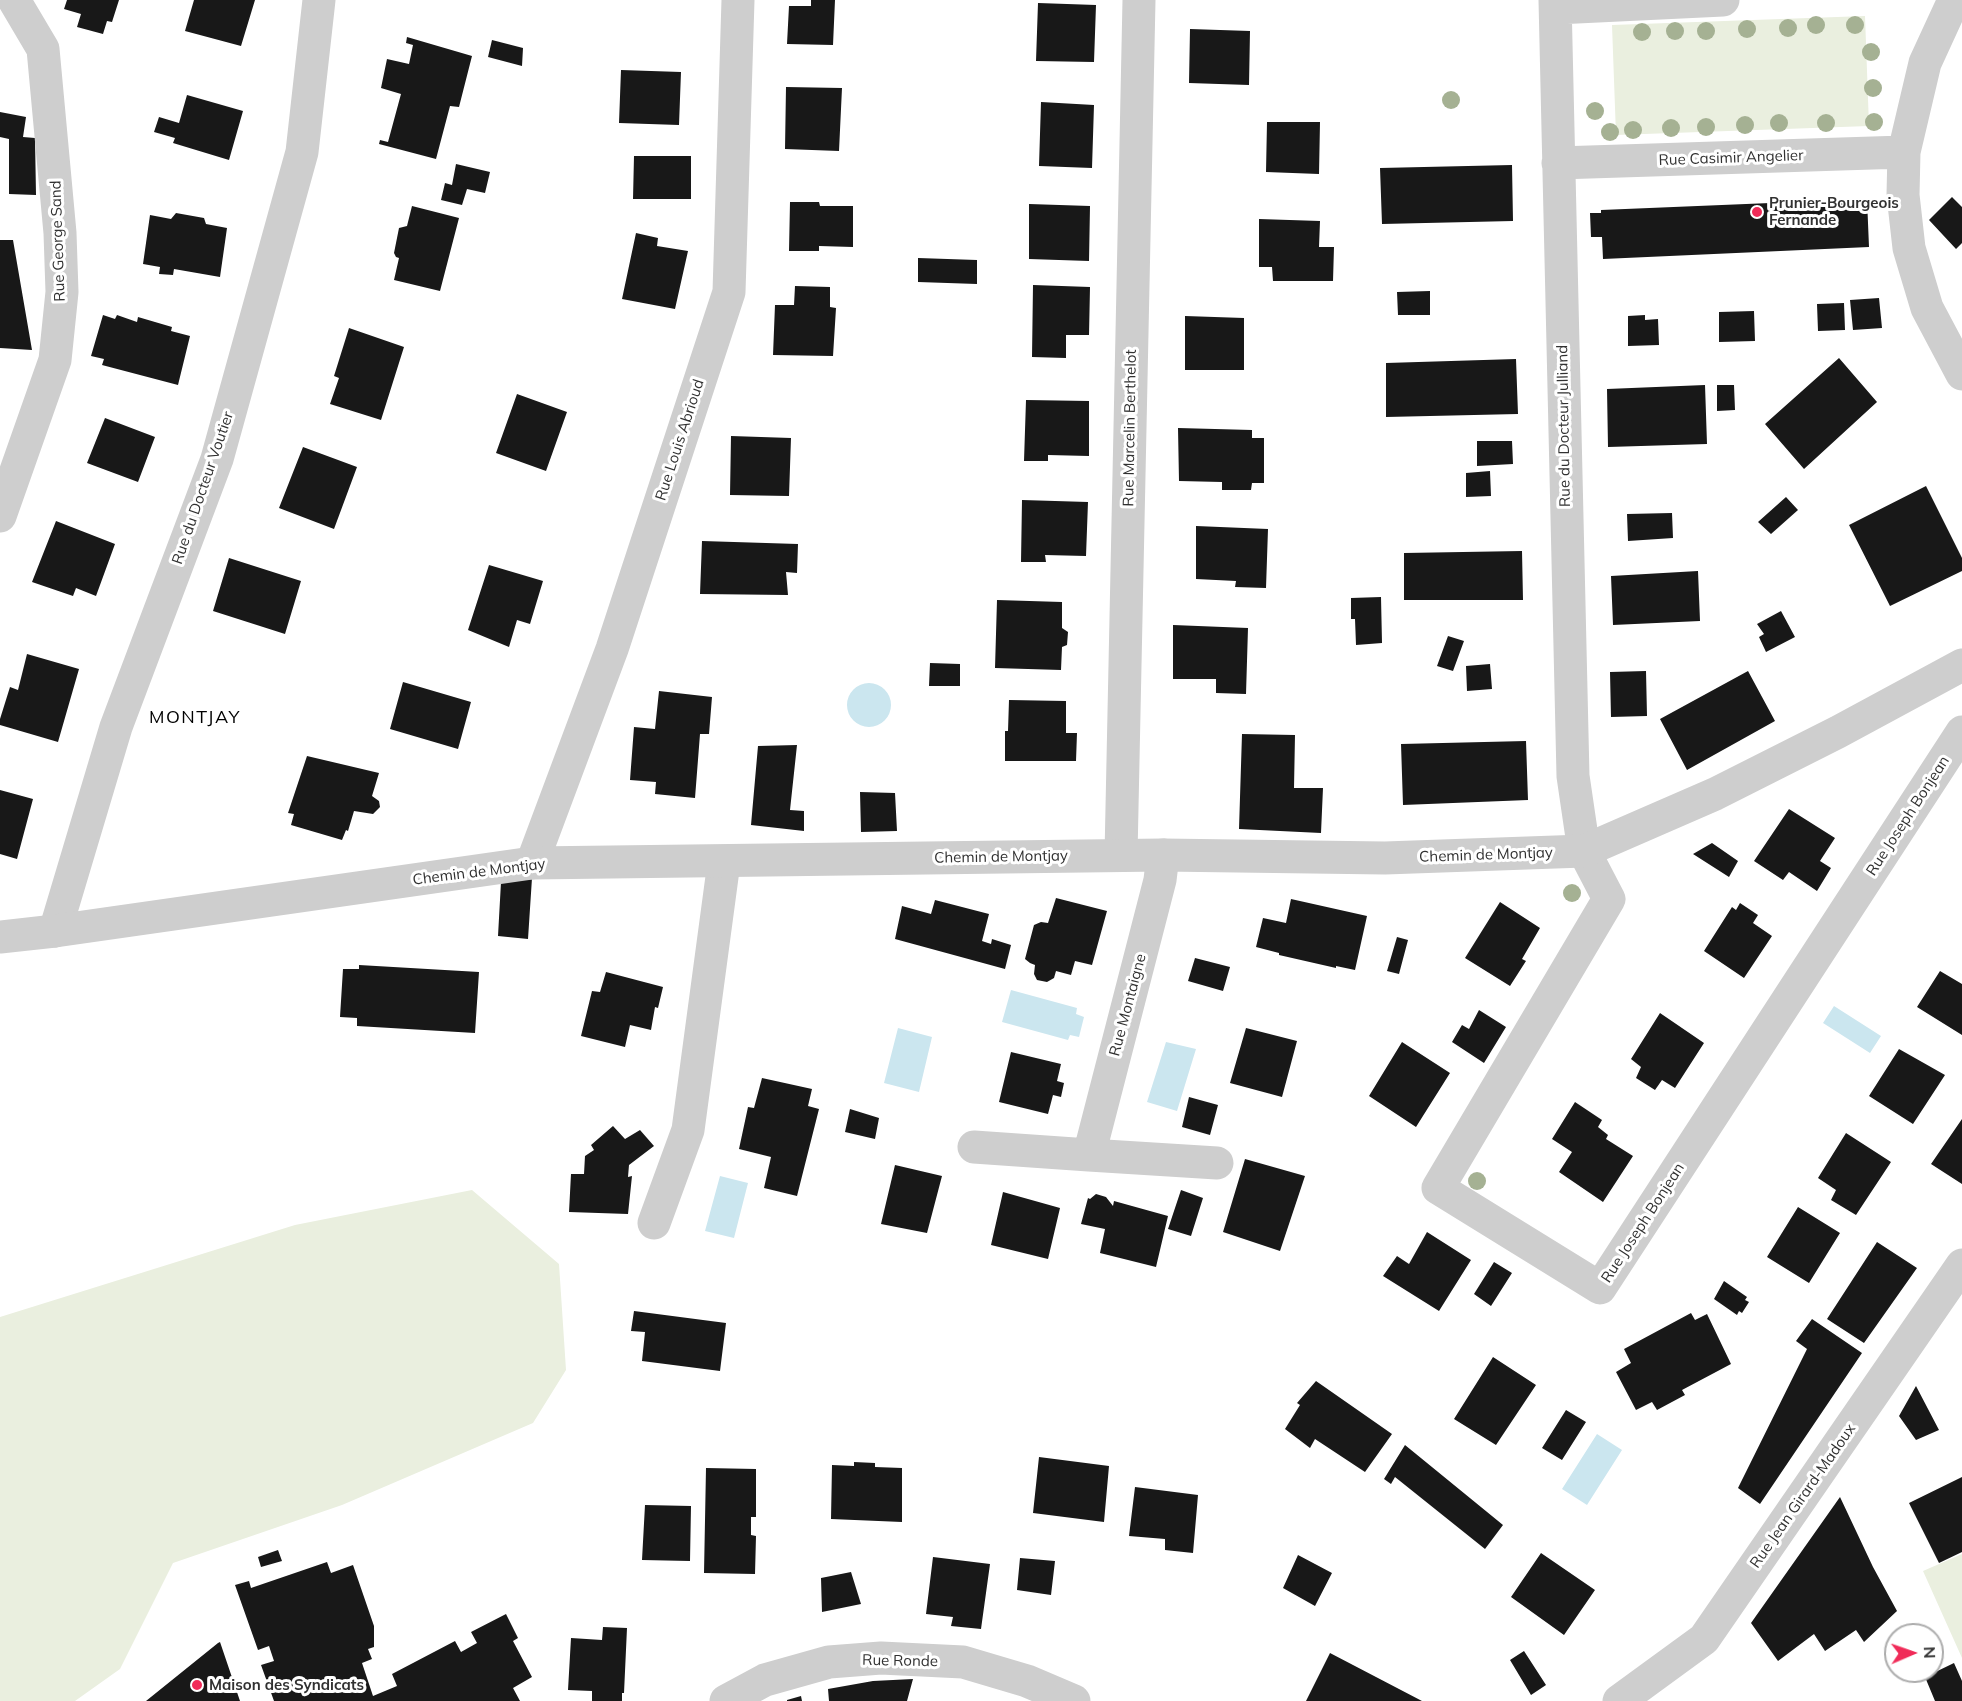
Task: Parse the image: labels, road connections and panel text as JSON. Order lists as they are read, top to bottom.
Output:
{
  "streets": {
    "street": [
      "Rue Casimir Angelier",
      "Rue George Sand",
      "Rue du Docteur Julliand",
      "Rue Marcelin Berthelot",
      "Rue Louis Abrioud",
      "Rue du Docteur Voutier",
      "Rue Joseph Bonjean",
      "Chemin de Montjay",
      "Rue Montaigne",
      "Rue Jean Girard-Madoux",
      "Rue Ronde"
    ]
  },
  "crossings": [
    ["Rue Casimir Angelier", "Rue du Docteur Julliand"],
    ["Rue du Docteur Julliand", "Rue Joseph Bonjean"],
    ["Rue du Docteur Julliand", "Chemin de Montjay"],
    ["Rue Marcelin Berthelot", "Chemin de Montjay"],
    ["Rue Louis Abrioud", "Chemin de Montjay"],
    ["Rue du Docteur Voutier", "Chemin de Montjay"],
    ["Rue Joseph Bonjean", "Chemin de Montjay"],
    ["Chemin de Montjay", "Rue Montaigne"]
  ],
  "districts": ["MONTJAY"],
  "places": ["Prunier-Bourgeois Fernande", "Maison des Syndicats"],
  "north": "right"
}
